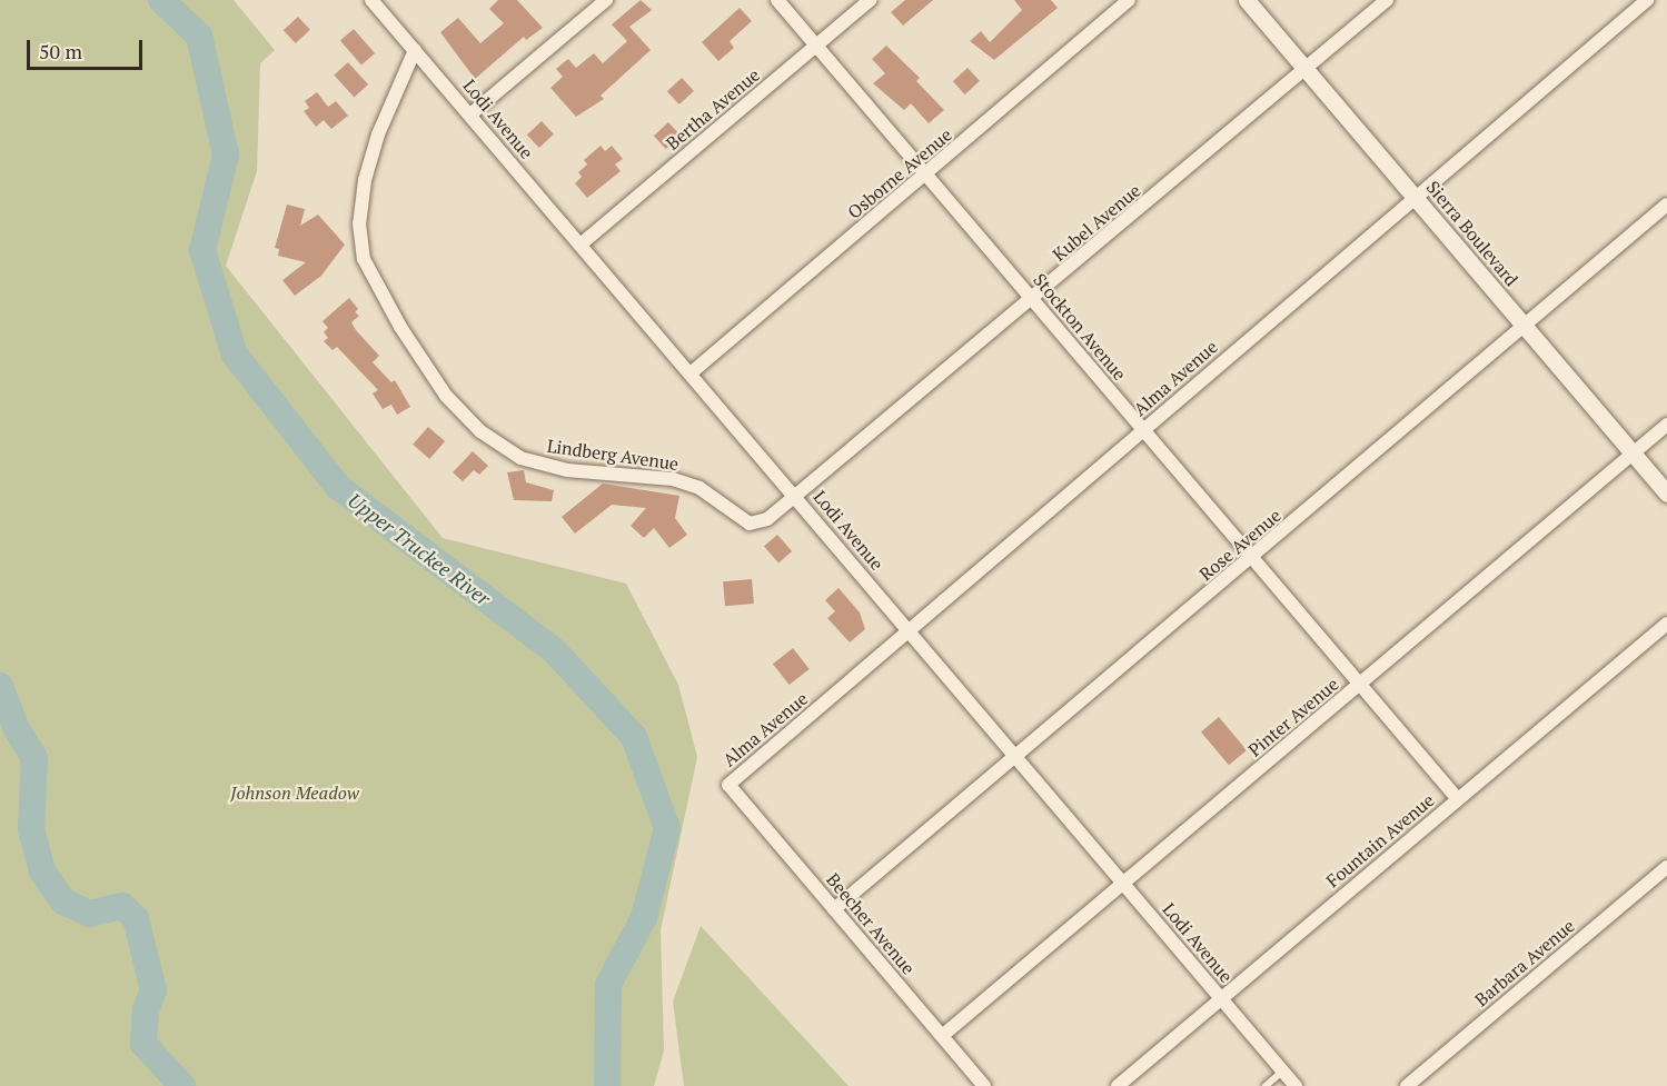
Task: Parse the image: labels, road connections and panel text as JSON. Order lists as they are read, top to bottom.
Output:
{
  "streets": {
    "street": [
      "Bertha Avenue",
      "Lodi Avenue",
      "Osborne Avenue",
      "Kubel Avenue",
      "Sierra Boulevard",
      "Stockton Avenue",
      "Alma Avenue",
      "Lindberg Avenue",
      "Rose Avenue",
      "Pinter Avenue",
      "Fountain Avenue",
      "Beecher Avenue",
      "Barbara Avenue"
    ]
  },
  "crossings": [
    ["Bertha Avenue", "Lodi Avenue"],
    ["Bertha Avenue", "Stockton Avenue"],
    ["Lodi Avenue", "Osborne Avenue"],
    ["Lodi Avenue", "Kubel Avenue"],
    ["Lodi Avenue", "Alma Avenue"],
    ["Lodi Avenue", "Lindberg Avenue"],
    ["Lodi Avenue", "Rose Avenue"],
    ["Lodi Avenue", "Pinter Avenue"],
    ["Lodi Avenue", "Fountain Avenue"],
    ["Osborne Avenue", "Stockton Avenue"],
    ["Kubel Avenue", "Sierra Boulevard"],
    ["Kubel Avenue", "Stockton Avenue"],
    ["Kubel Avenue", "Lindberg Avenue"],
    ["Sierra Boulevard", "Alma Avenue"],
    ["Sierra Boulevard", "Rose Avenue"],
    ["Sierra Boulevard", "Pinter Avenue"],
    ["Stockton Avenue", "Alma Avenue"],
    ["Stockton Avenue", "Rose Avenue"],
    ["Stockton Avenue", "Pinter Avenue"],
    ["Stockton Avenue", "Fountain Avenue"],
    ["Alma Avenue", "Beecher Avenue"],
    ["Rose Avenue", "Beecher Avenue"],
    ["Pinter Avenue", "Beecher Avenue"]
  ],
  "water": ["Upper Truckee River"],
  "parks": ["Johnson Meadow"],
  "scale_bar": "50 m"
}
